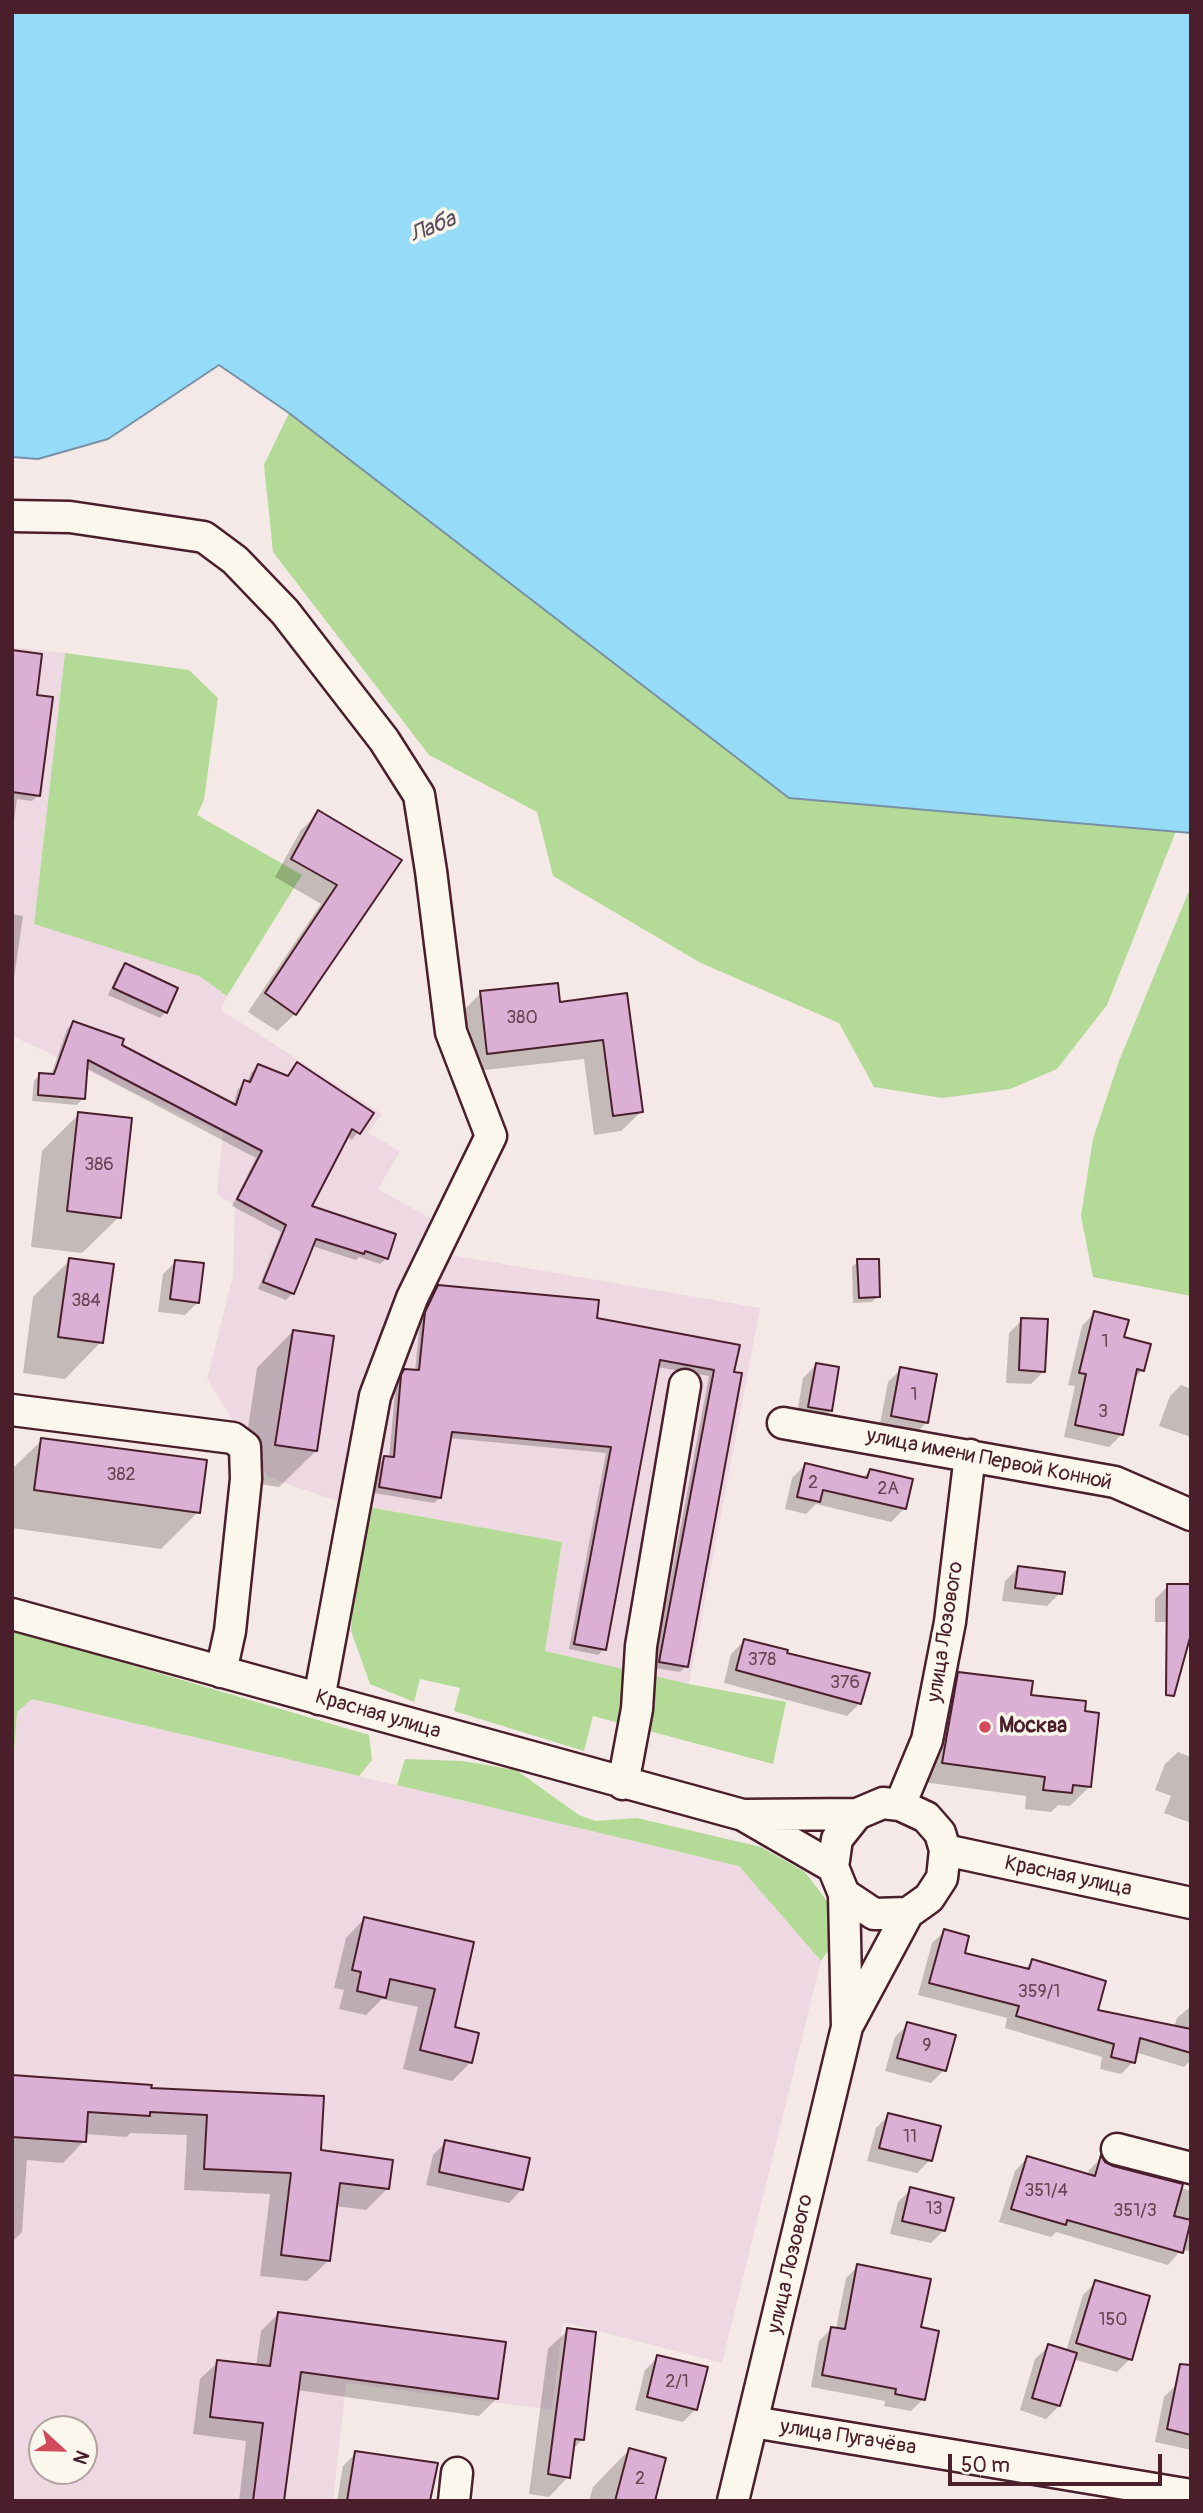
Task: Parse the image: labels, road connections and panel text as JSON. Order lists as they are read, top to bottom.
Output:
{
  "streets": {
    "street": [
      "улица имени Первой Конной",
      "улица Лозового",
      "Красная улица",
      "улица Пугачёва"
    ]
  },
  "crossings": [
    ["улица имени Первой Конной", "улица Лозового"],
    ["улица Лозового", "Красная улица"],
    ["улица Лозового", "улица Пугачёва"]
  ],
  "water": ["Лаба"],
  "places": ["Москва"],
  "house_numbers": [
    "380",
    "386",
    "384",
    "1",
    "1",
    "3",
    "382",
    "2",
    "2А",
    "378",
    "376",
    "359/1",
    "9",
    "11",
    "351/4",
    "13",
    "351/3",
    "150",
    "2/1",
    "2"
  ],
  "scale_bar": "50 m",
  "north": "right"
}
